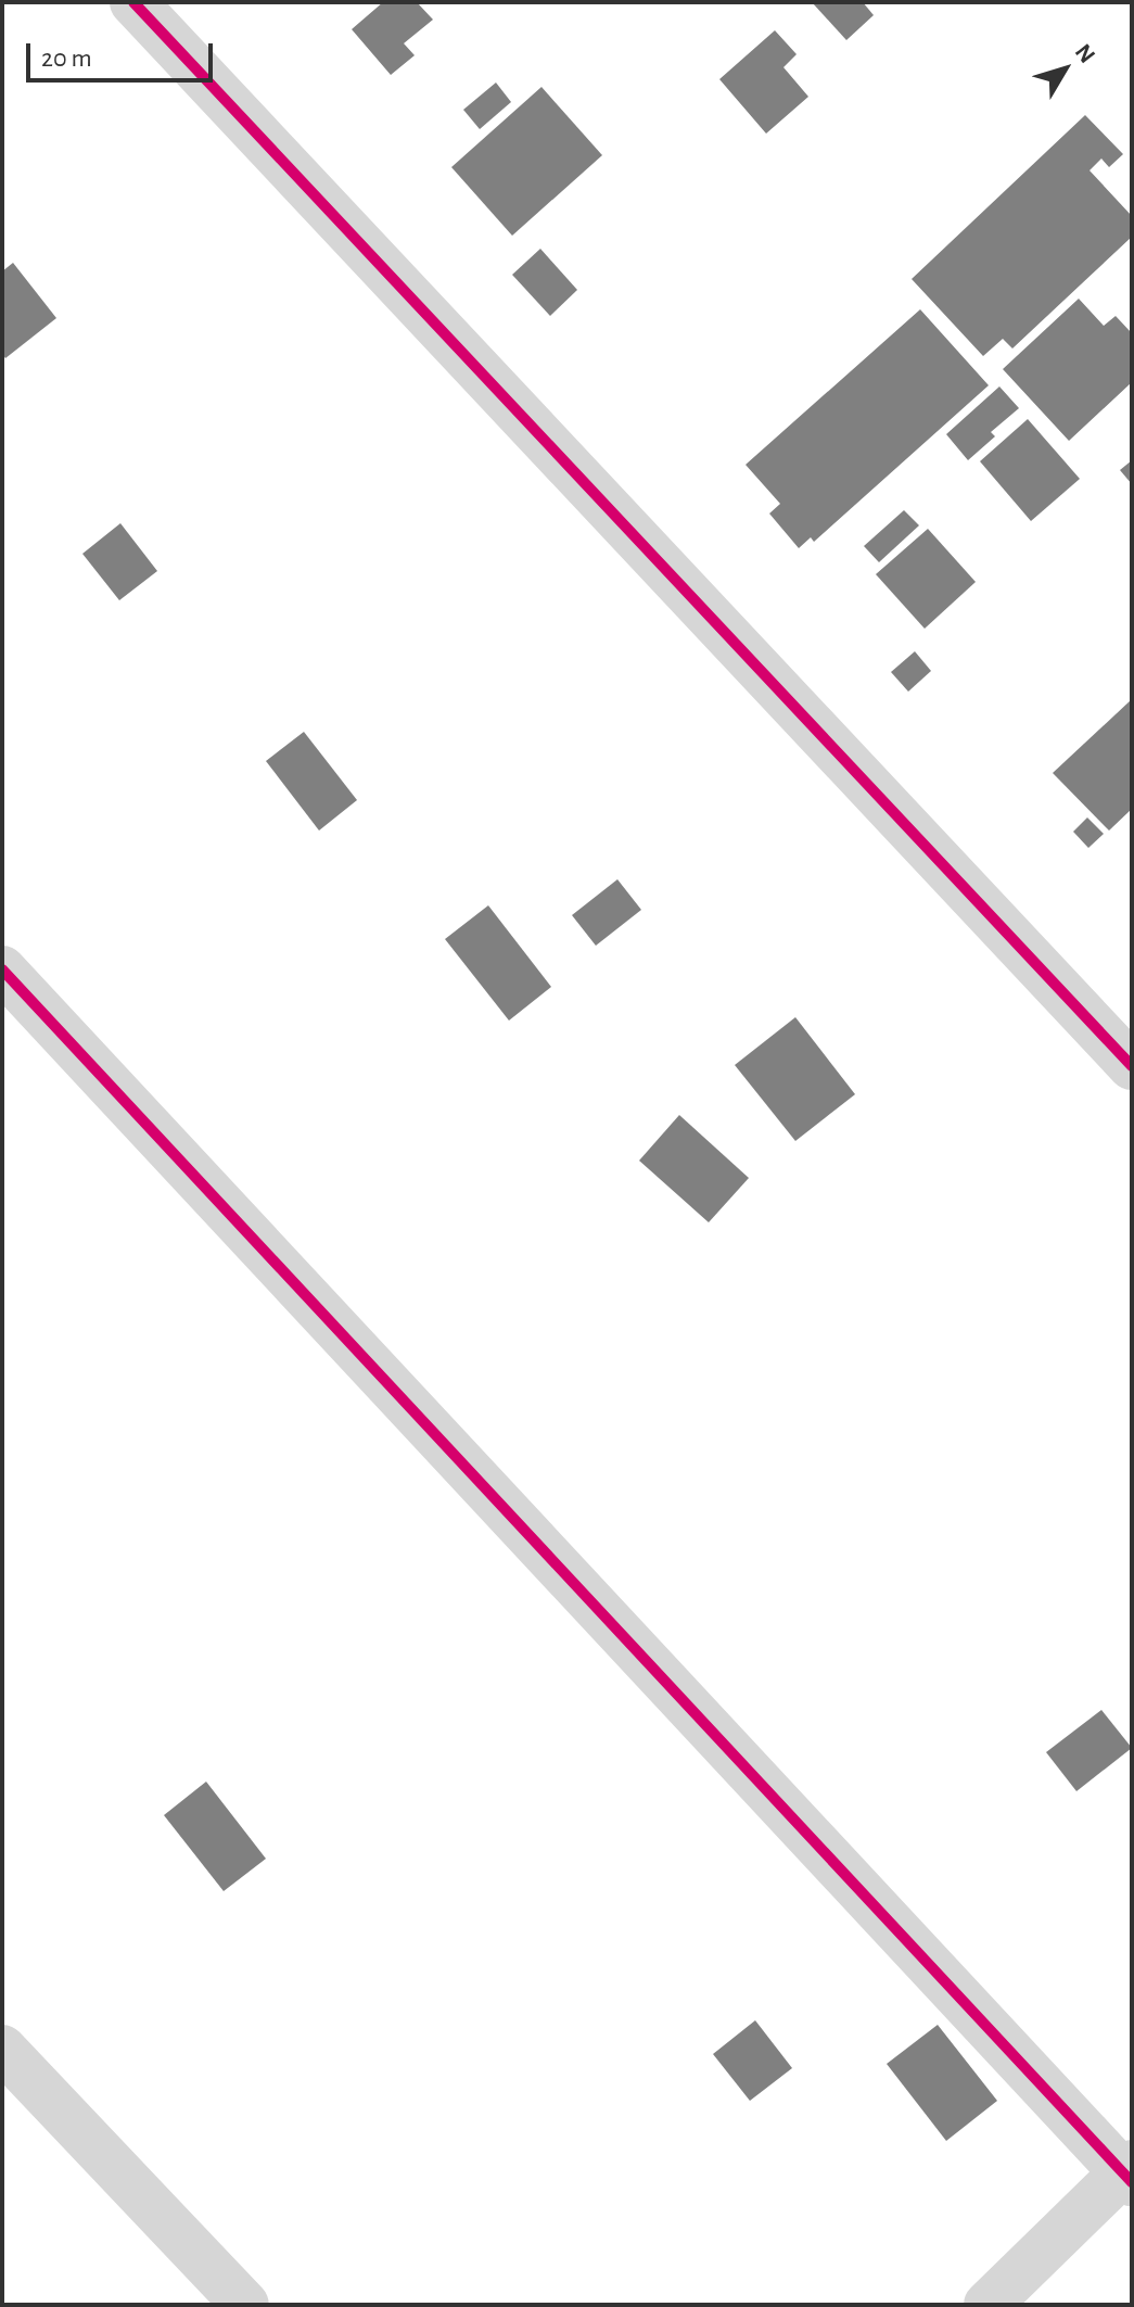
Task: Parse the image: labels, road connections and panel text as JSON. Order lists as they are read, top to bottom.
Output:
{
  "scale_bar": "20 m",
  "north": "top right"
}
